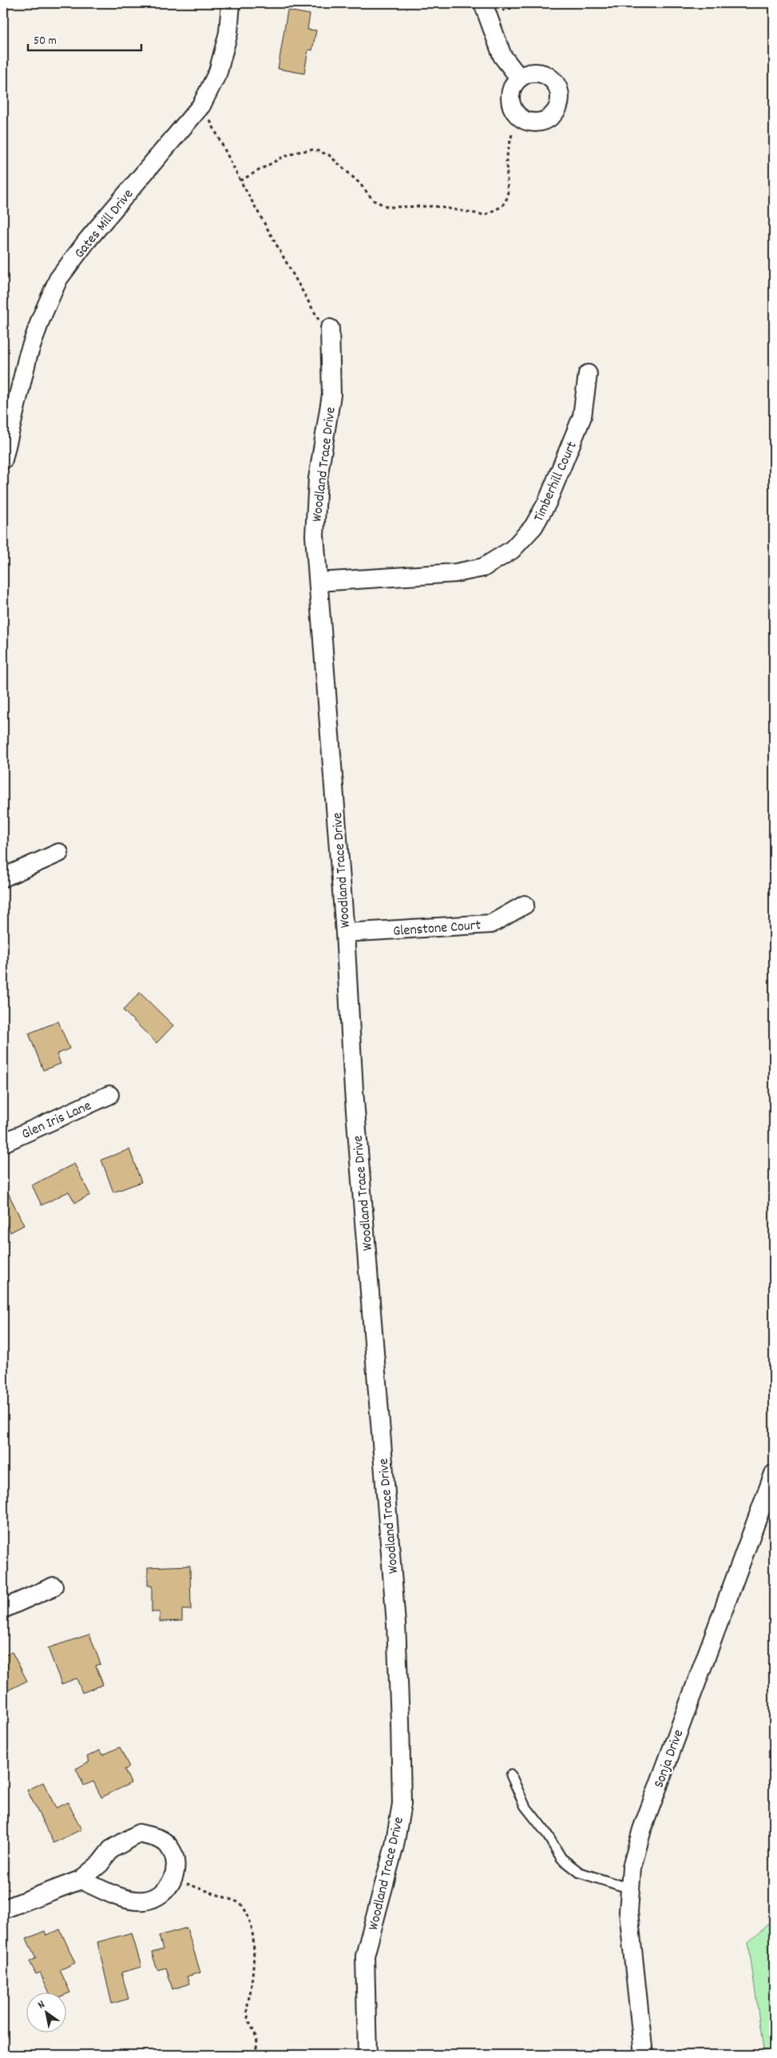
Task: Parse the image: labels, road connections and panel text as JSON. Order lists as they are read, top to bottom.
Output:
{
  "streets": {
    "street": [
      "Gates Mill Drive",
      "Woodland Trace Drive",
      "Timberhill Court",
      "Glenstone Court",
      "Glen Iris Lane",
      "Sonja Drive"
    ]
  },
  "crossings": [
    ["Woodland Trace Drive", "Timberhill Court"],
    ["Woodland Trace Drive", "Glenstone Court"]
  ],
  "scale_bar": "50 m",
  "north": "top left"
}
